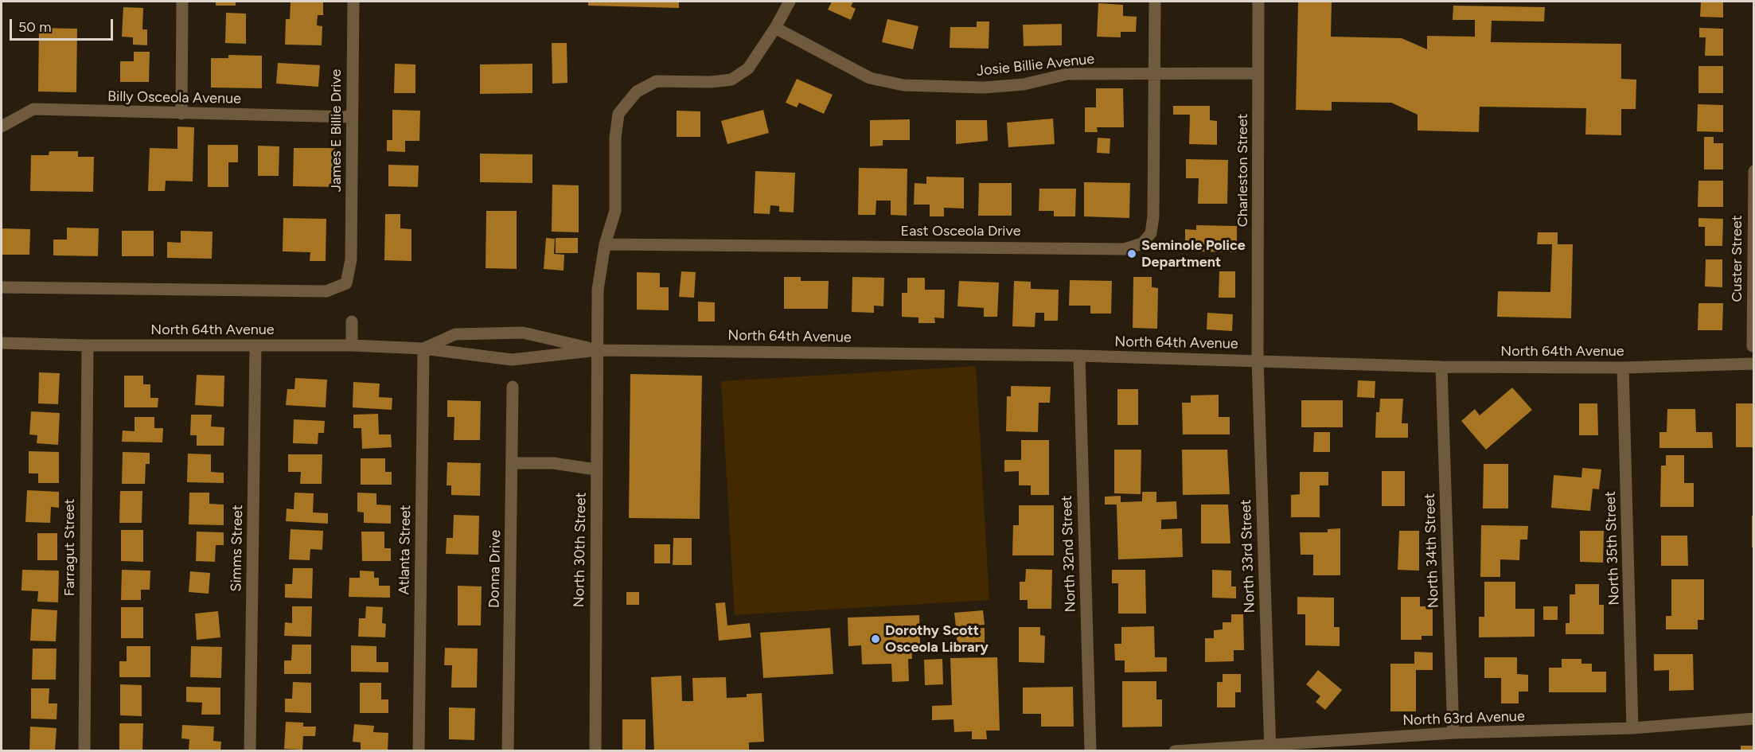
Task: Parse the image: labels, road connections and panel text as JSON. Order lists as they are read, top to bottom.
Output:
{
  "streets": {
    "street": [
      "Josie Billie Avenue",
      "Billy Osceola Avenue",
      "James E Billie Drive",
      "Charleston Street",
      "East Osceola Drive",
      "Custer Street",
      "North 64th Avenue",
      "Farragut Street",
      "Simms Street",
      "North 35th Street",
      "Atlanta Street",
      "North 30th Street",
      "North 34th Street",
      "North 32nd Street",
      "North 33rd Street",
      "Donna Drive",
      "North 63rd Avenue"
    ]
  },
  "crossings": [
    ["Josie Billie Avenue", "Charleston Street"],
    ["Josie Billie Avenue", "East Osceola Drive"],
    ["Billy Osceola Avenue", "James E Billie Drive"],
    ["Charleston Street", "North 64th Avenue"],
    ["Charleston Street", "North 33rd Street"],
    ["North 64th Avenue", "Farragut Street"],
    ["North 64th Avenue", "Simms Street"],
    ["North 64th Avenue", "North 35th Street"],
    ["North 64th Avenue", "Atlanta Street"],
    ["North 64th Avenue", "North 30th Street"],
    ["North 64th Avenue", "North 34th Street"],
    ["North 64th Avenue", "North 32nd Street"],
    ["North 64th Avenue", "North 33rd Street"],
    ["North 35th Street", "North 63rd Avenue"],
    ["North 34th Street", "North 63rd Avenue"],
    ["North 33rd Street", "North 63rd Avenue"]
  ],
  "places": ["Seminole Police Department", "Dorothy Scott Osceola Library"],
  "scale_bar": "50 m"
}
